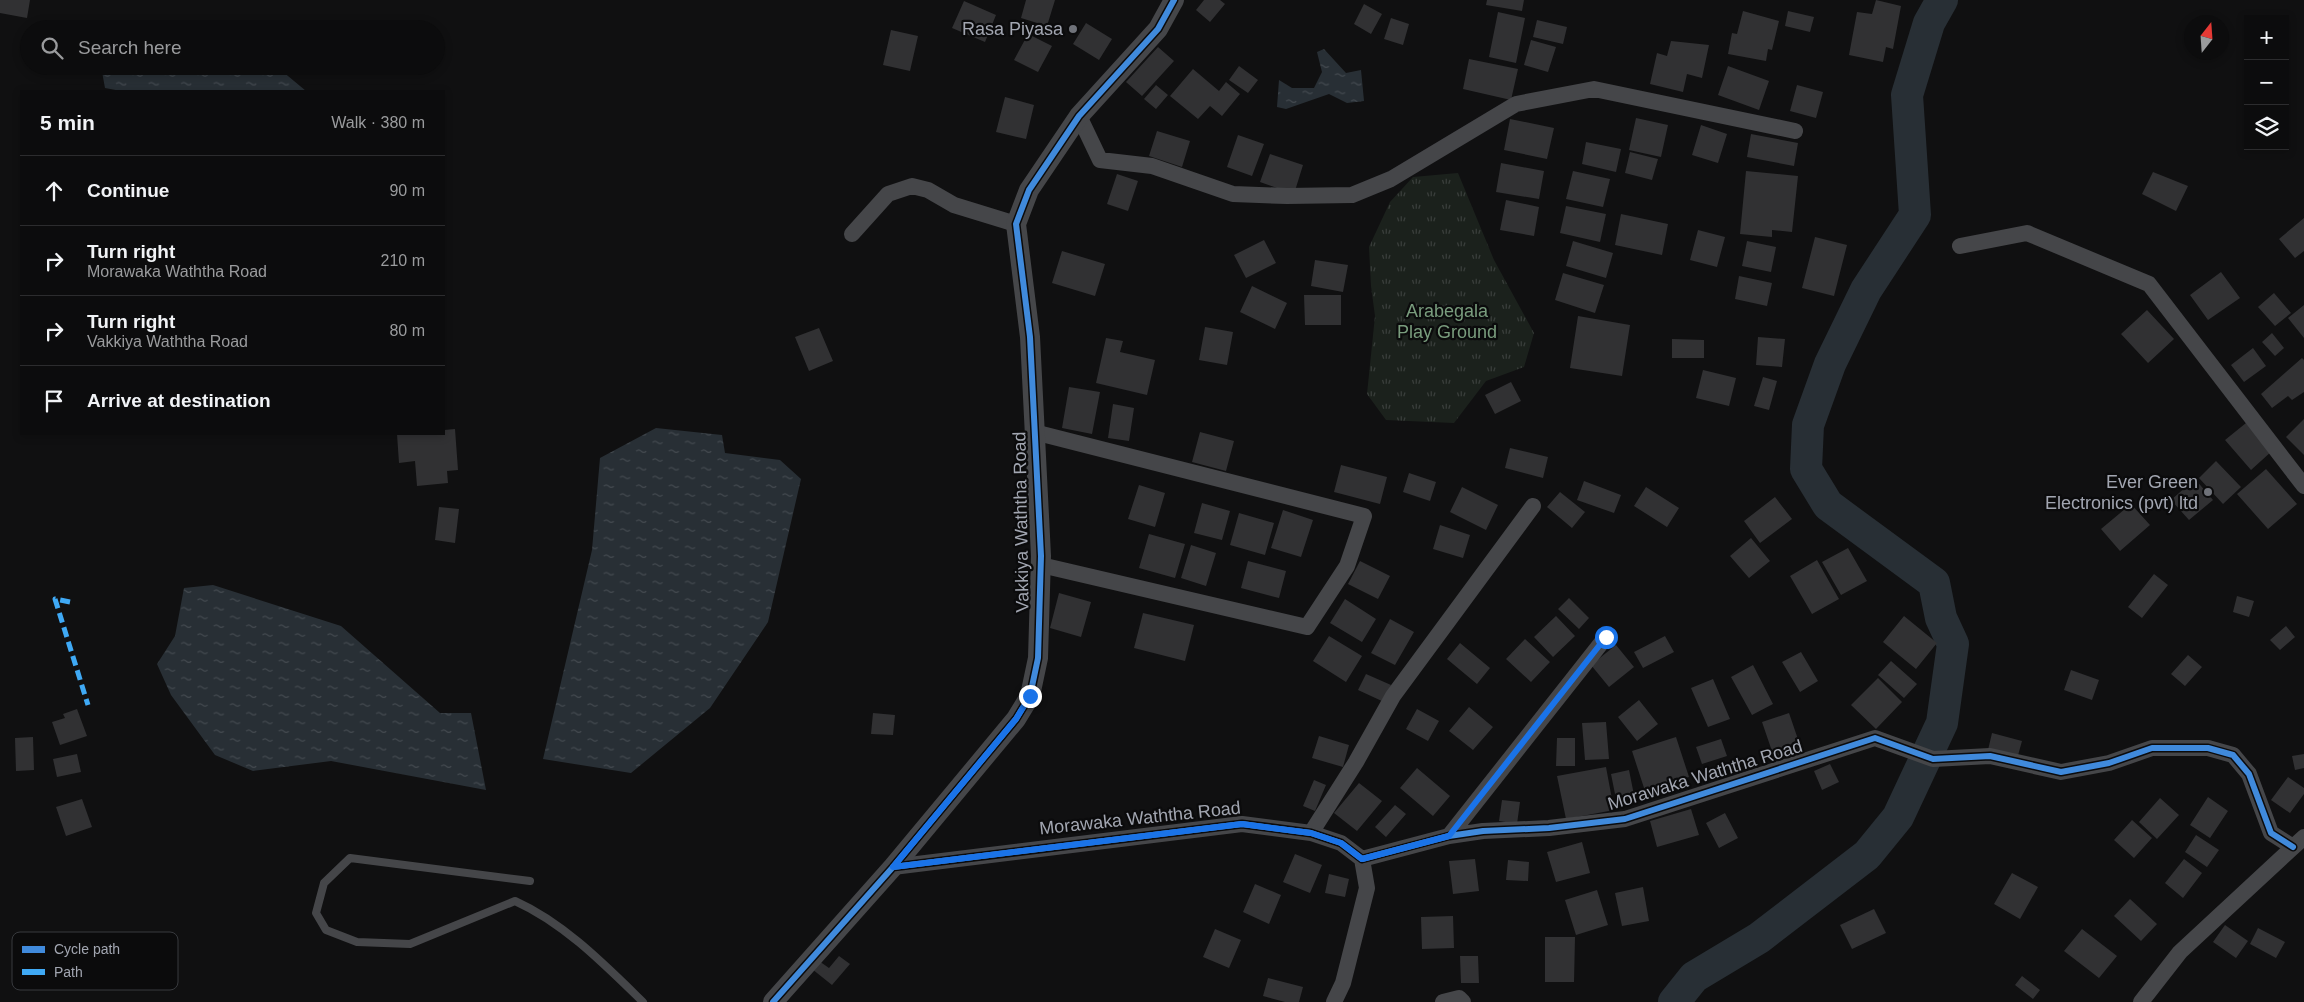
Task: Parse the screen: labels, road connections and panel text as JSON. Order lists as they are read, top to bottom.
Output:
{
  "streets": {
    "street": ["Vakkiya Waththa Road", "Morawaka Waththa Road"]
  },
  "crossings": [
    ["Vakkiya Waththa Road", "Morawaka Waththa Road"]
  ],
  "parks": ["Arabegala Play Ground"],
  "places": ["Rasa Piyasa", "Ever Green Electronics (pvt) ltd"],
  "legend": ["Cycle path", "Path"],
  "north": "top",
  "page": {
    "map_buttons": ["+", "−"],
    "search": "Search here",
    "heading": ["5 min", "Walk · 380 m"],
    "list": [
      ["Continue", "90 m"],
      ["Turn right", "Morawaka Waththa Road", "210 m"],
      ["Turn right", "Vakkiya Waththa Road", "80 m"],
      "Arrive at destination"
    ]
  }
}
